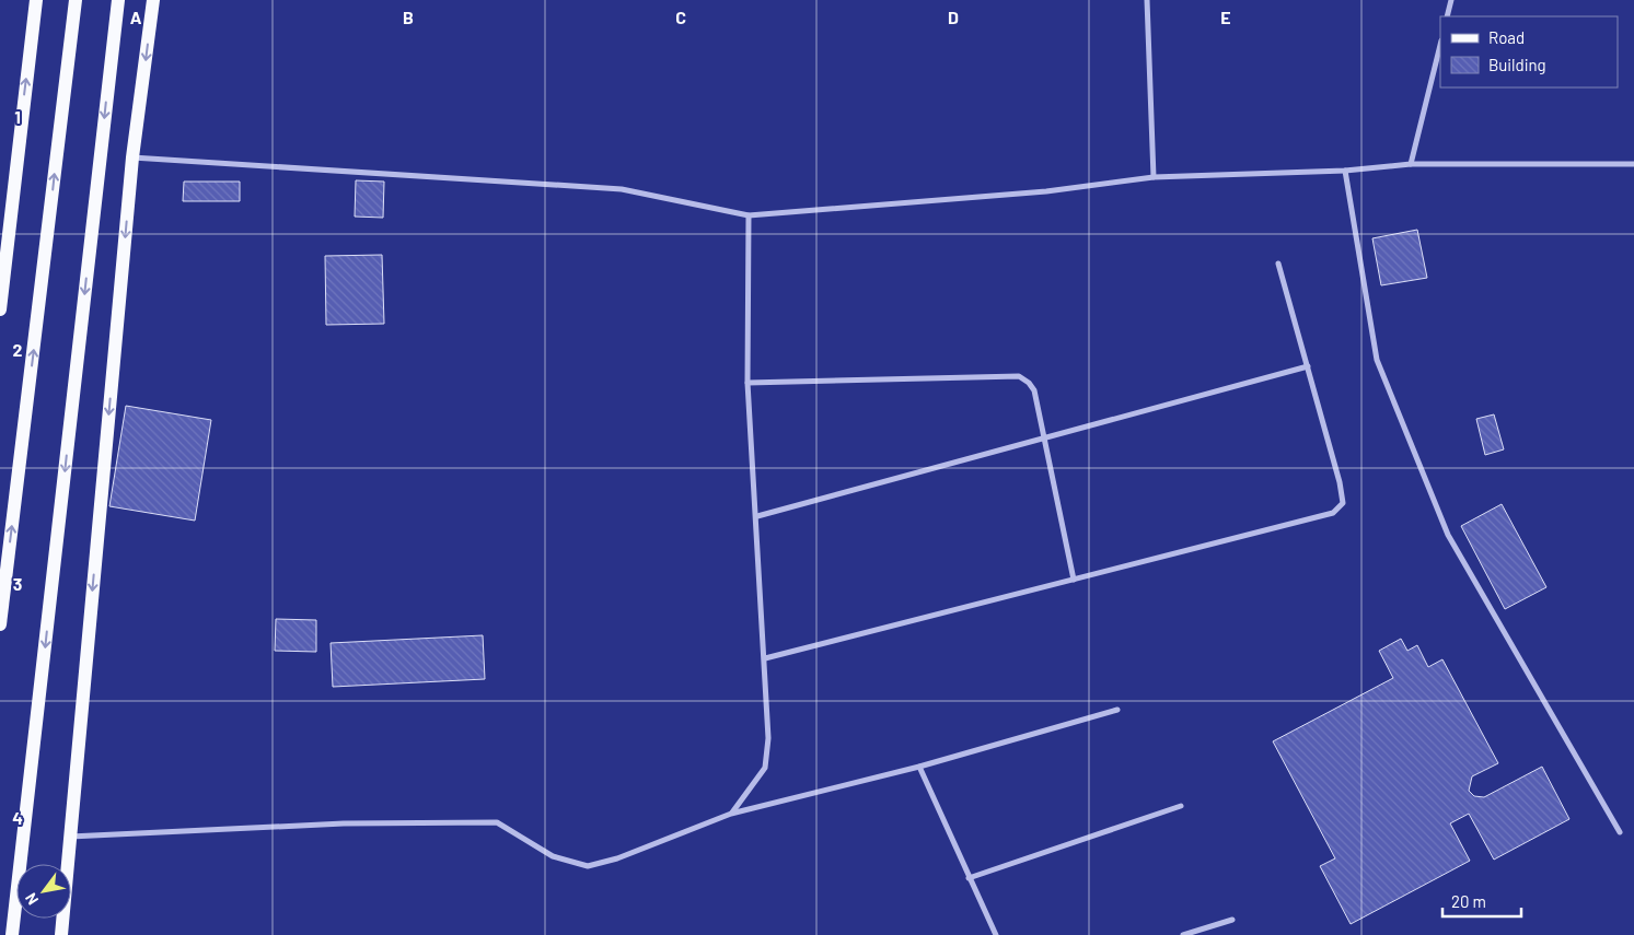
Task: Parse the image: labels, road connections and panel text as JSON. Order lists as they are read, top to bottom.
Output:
{
  "legend": ["Road", "Building"],
  "scale_bar": "20 m",
  "north": "bottom left",
  "grid": {
    "columns": [
      "A",
      "B",
      "C",
      "D",
      "E"
    ],
    "rows": [
      "1",
      "2",
      "3",
      "4"
    ]
  }
}
